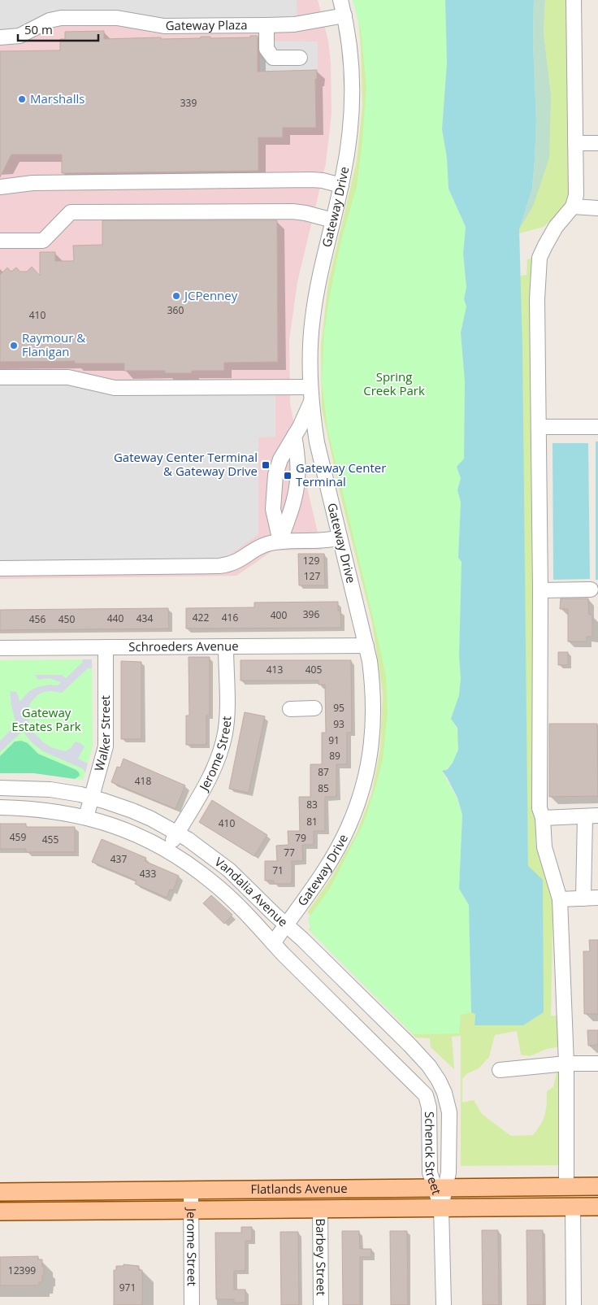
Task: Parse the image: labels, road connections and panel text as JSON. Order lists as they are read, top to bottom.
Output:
{
  "streets": {
    "main road": ["Flatlands Avenue"],
    "street": [
      "Gateway Plaza",
      "Gateway Drive",
      "Schroeders Avenue",
      "Walker Street",
      "Jerome Street",
      "Vandalia Avenue",
      "Schenck Street",
      "Barbey Street"
    ]
  },
  "crossings": [
    ["Gateway Plaza", "Gateway Drive"],
    ["Gateway Drive", "Schroeders Avenue"],
    ["Gateway Drive", "Vandalia Avenue"],
    ["Schroeders Avenue", "Walker Street"],
    ["Schroeders Avenue", "Jerome Street"],
    ["Walker Street", "Vandalia Avenue"],
    ["Jerome Street", "Vandalia Avenue"],
    ["Jerome Street", "Flatlands Avenue"],
    ["Vandalia Avenue", "Schenck Street"],
    ["Schenck Street", "Flatlands Avenue"],
    ["Flatlands Avenue", "Barbey Street"]
  ],
  "parks": ["Spring Creek Park", "Gateway Estates Park"],
  "places": {
    "other": ["Marshalls", "JCPenney", "Raymour & Flanigan"],
    "transit": ["Gateway Center Terminal & Gateway Drive", "Gateway Center Terminal"]
  },
  "house_numbers": [
    "339",
    "360",
    "410",
    "129",
    "127",
    "396",
    "400",
    "422",
    "416",
    "440",
    "434",
    "456",
    "450",
    "413",
    "405",
    "95",
    "93",
    "91",
    "89",
    "87",
    "418",
    "85",
    "83",
    "81",
    "410",
    "459",
    "79",
    "455",
    "77",
    "437",
    "71",
    "433",
    "12399",
    "971"
  ],
  "scale_bar": "50 m"
}
